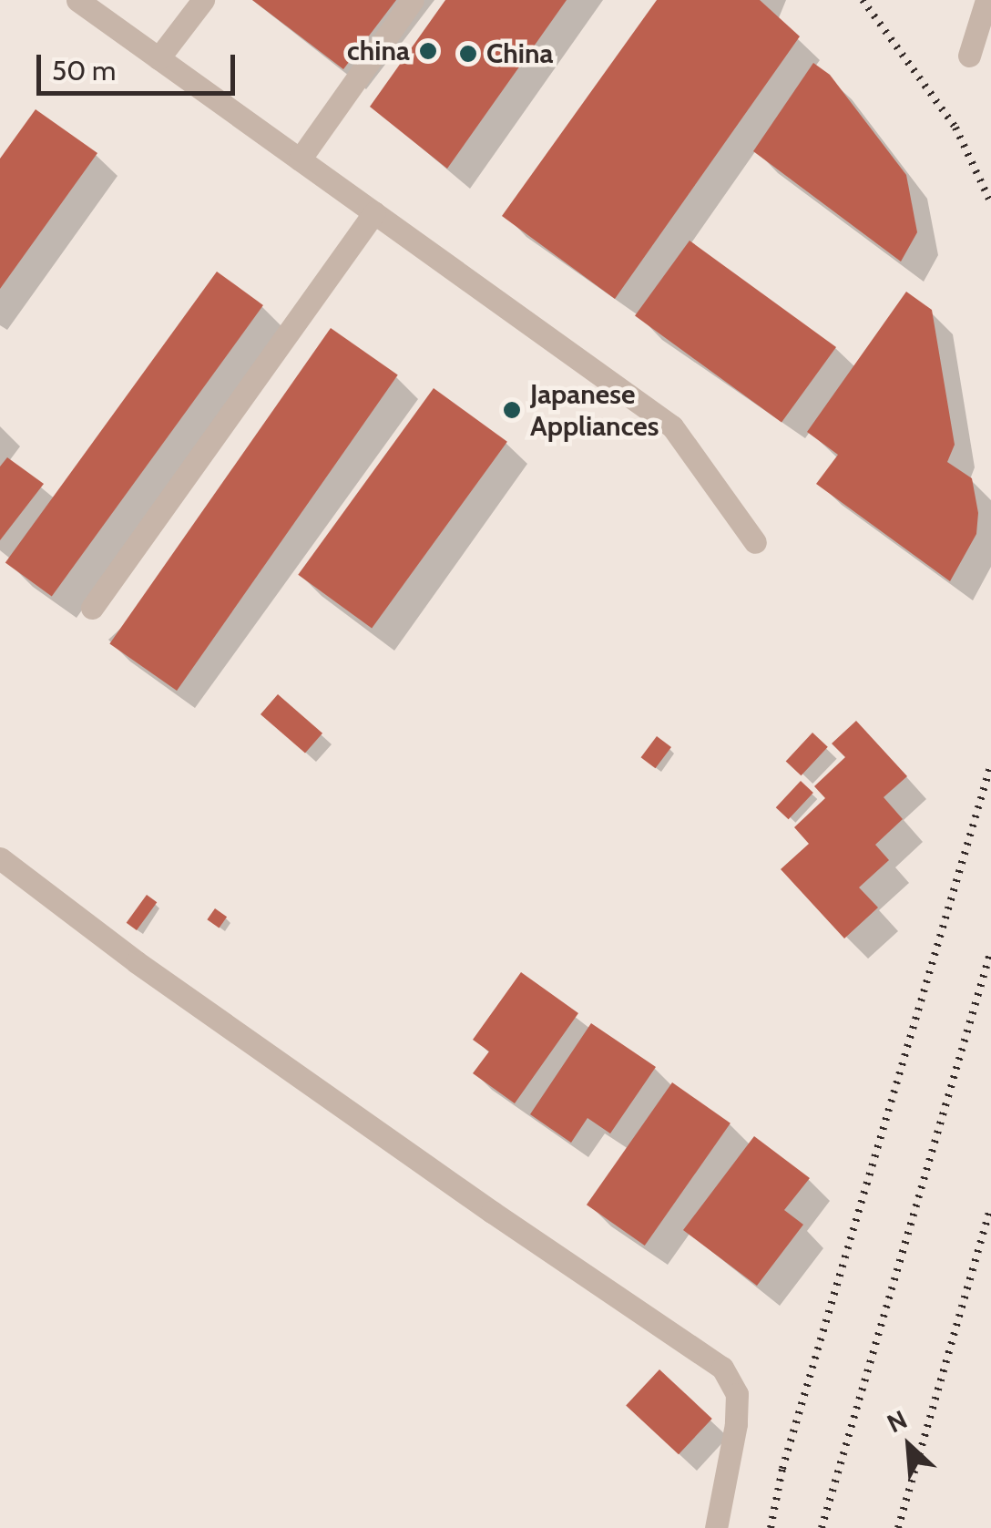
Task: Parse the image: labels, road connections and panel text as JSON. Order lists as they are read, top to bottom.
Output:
{
  "places": ["china", "China", "Japanese Appliances"],
  "scale_bar": "50 m",
  "north": "top left"
}
